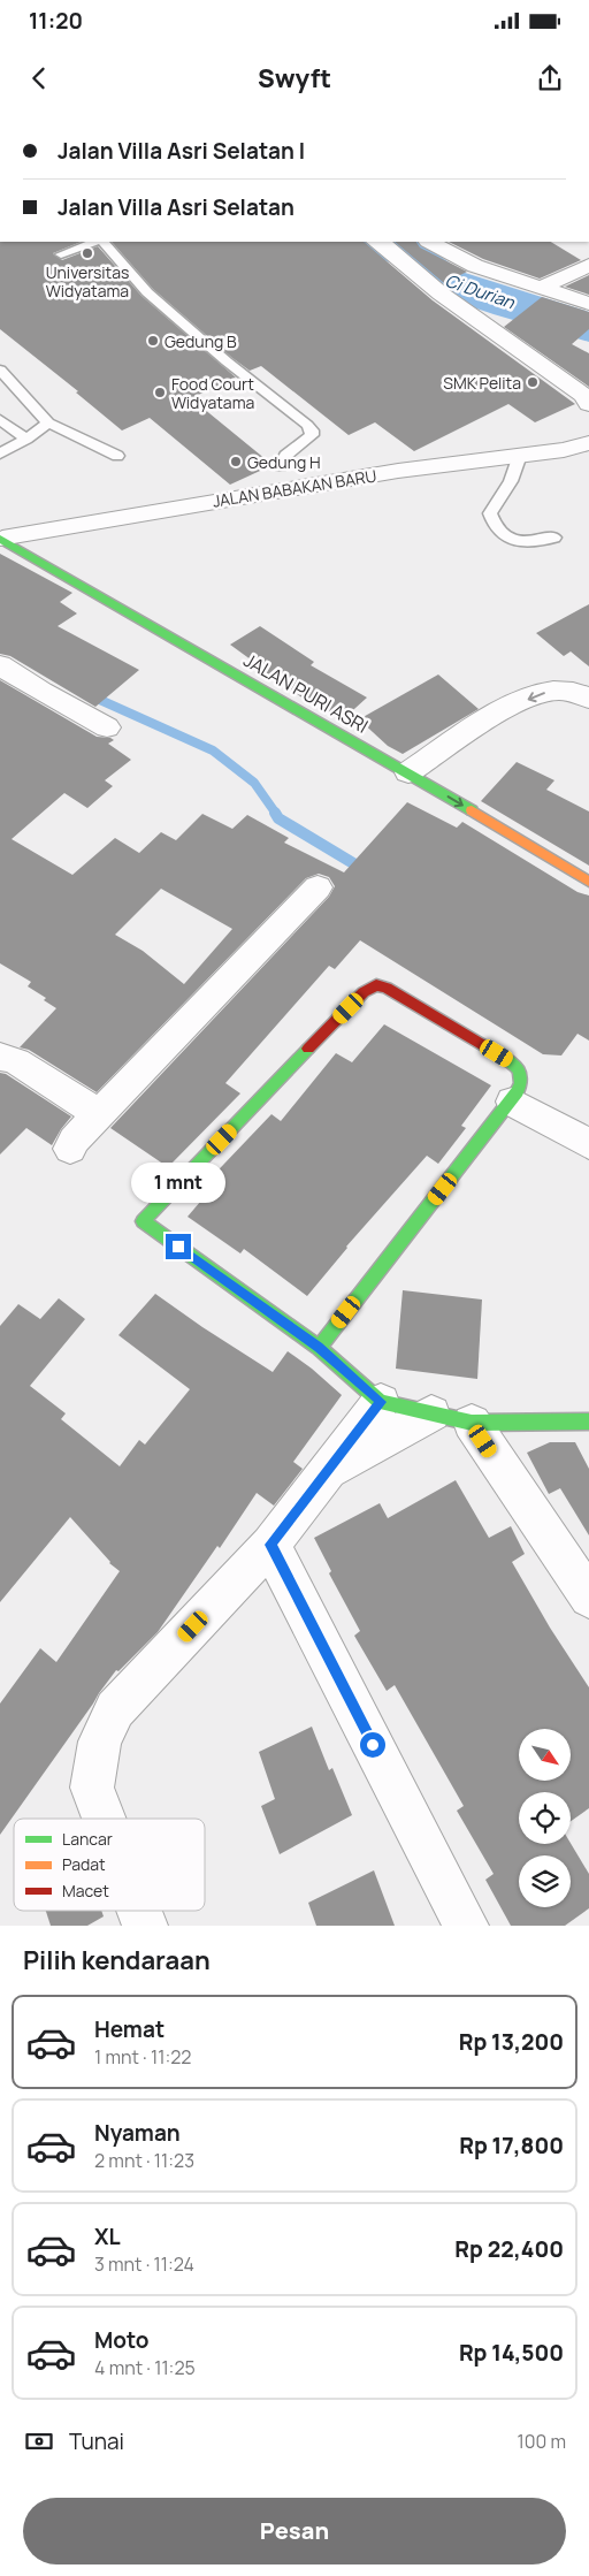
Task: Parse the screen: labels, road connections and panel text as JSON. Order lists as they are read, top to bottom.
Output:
{
  "streets": {
    "street": ["JALAN BABAKAN BARU", "JALAN PURI ASRI"]
  },
  "crossings": [
    ["JALAN BABAKAN BARU", "JALAN PURI ASRI"]
  ],
  "water": ["Ci Durian"],
  "places": [
    "Universitas Widyatama",
    "Gedung B",
    "SMK Pelita",
    "Food Court Widyatama",
    "Gedung H"
  ],
  "legend": ["Lancar", "Padat", "Macet"],
  "north": "bottom right",
  "page": {
    "status": "11:20",
    "header": "Swyft",
    "banner": ["Jalan Villa Asri Selatan I", "Jalan Villa Asri Selatan"],
    "bubble": "1 mnt",
    "heading": "Pilih kendaraan",
    "list": [
      {
        "name": "Hemat",
        "note": "1 mnt · 11:22",
        "value": "Rp 13,200"
      },
      {
        "name": "Nyaman",
        "note": "2 mnt · 11:23",
        "value": "Rp 17,800"
      },
      {
        "name": "XL",
        "note": "3 mnt · 11:24",
        "value": "Rp 22,400"
      },
      {
        "name": "Moto",
        "note": "4 mnt · 11:25",
        "value": "Rp 14,500"
      }
    ],
    "pay": ["Tunai", "100 m"],
    "buttons": "Pesan"
  }
}
